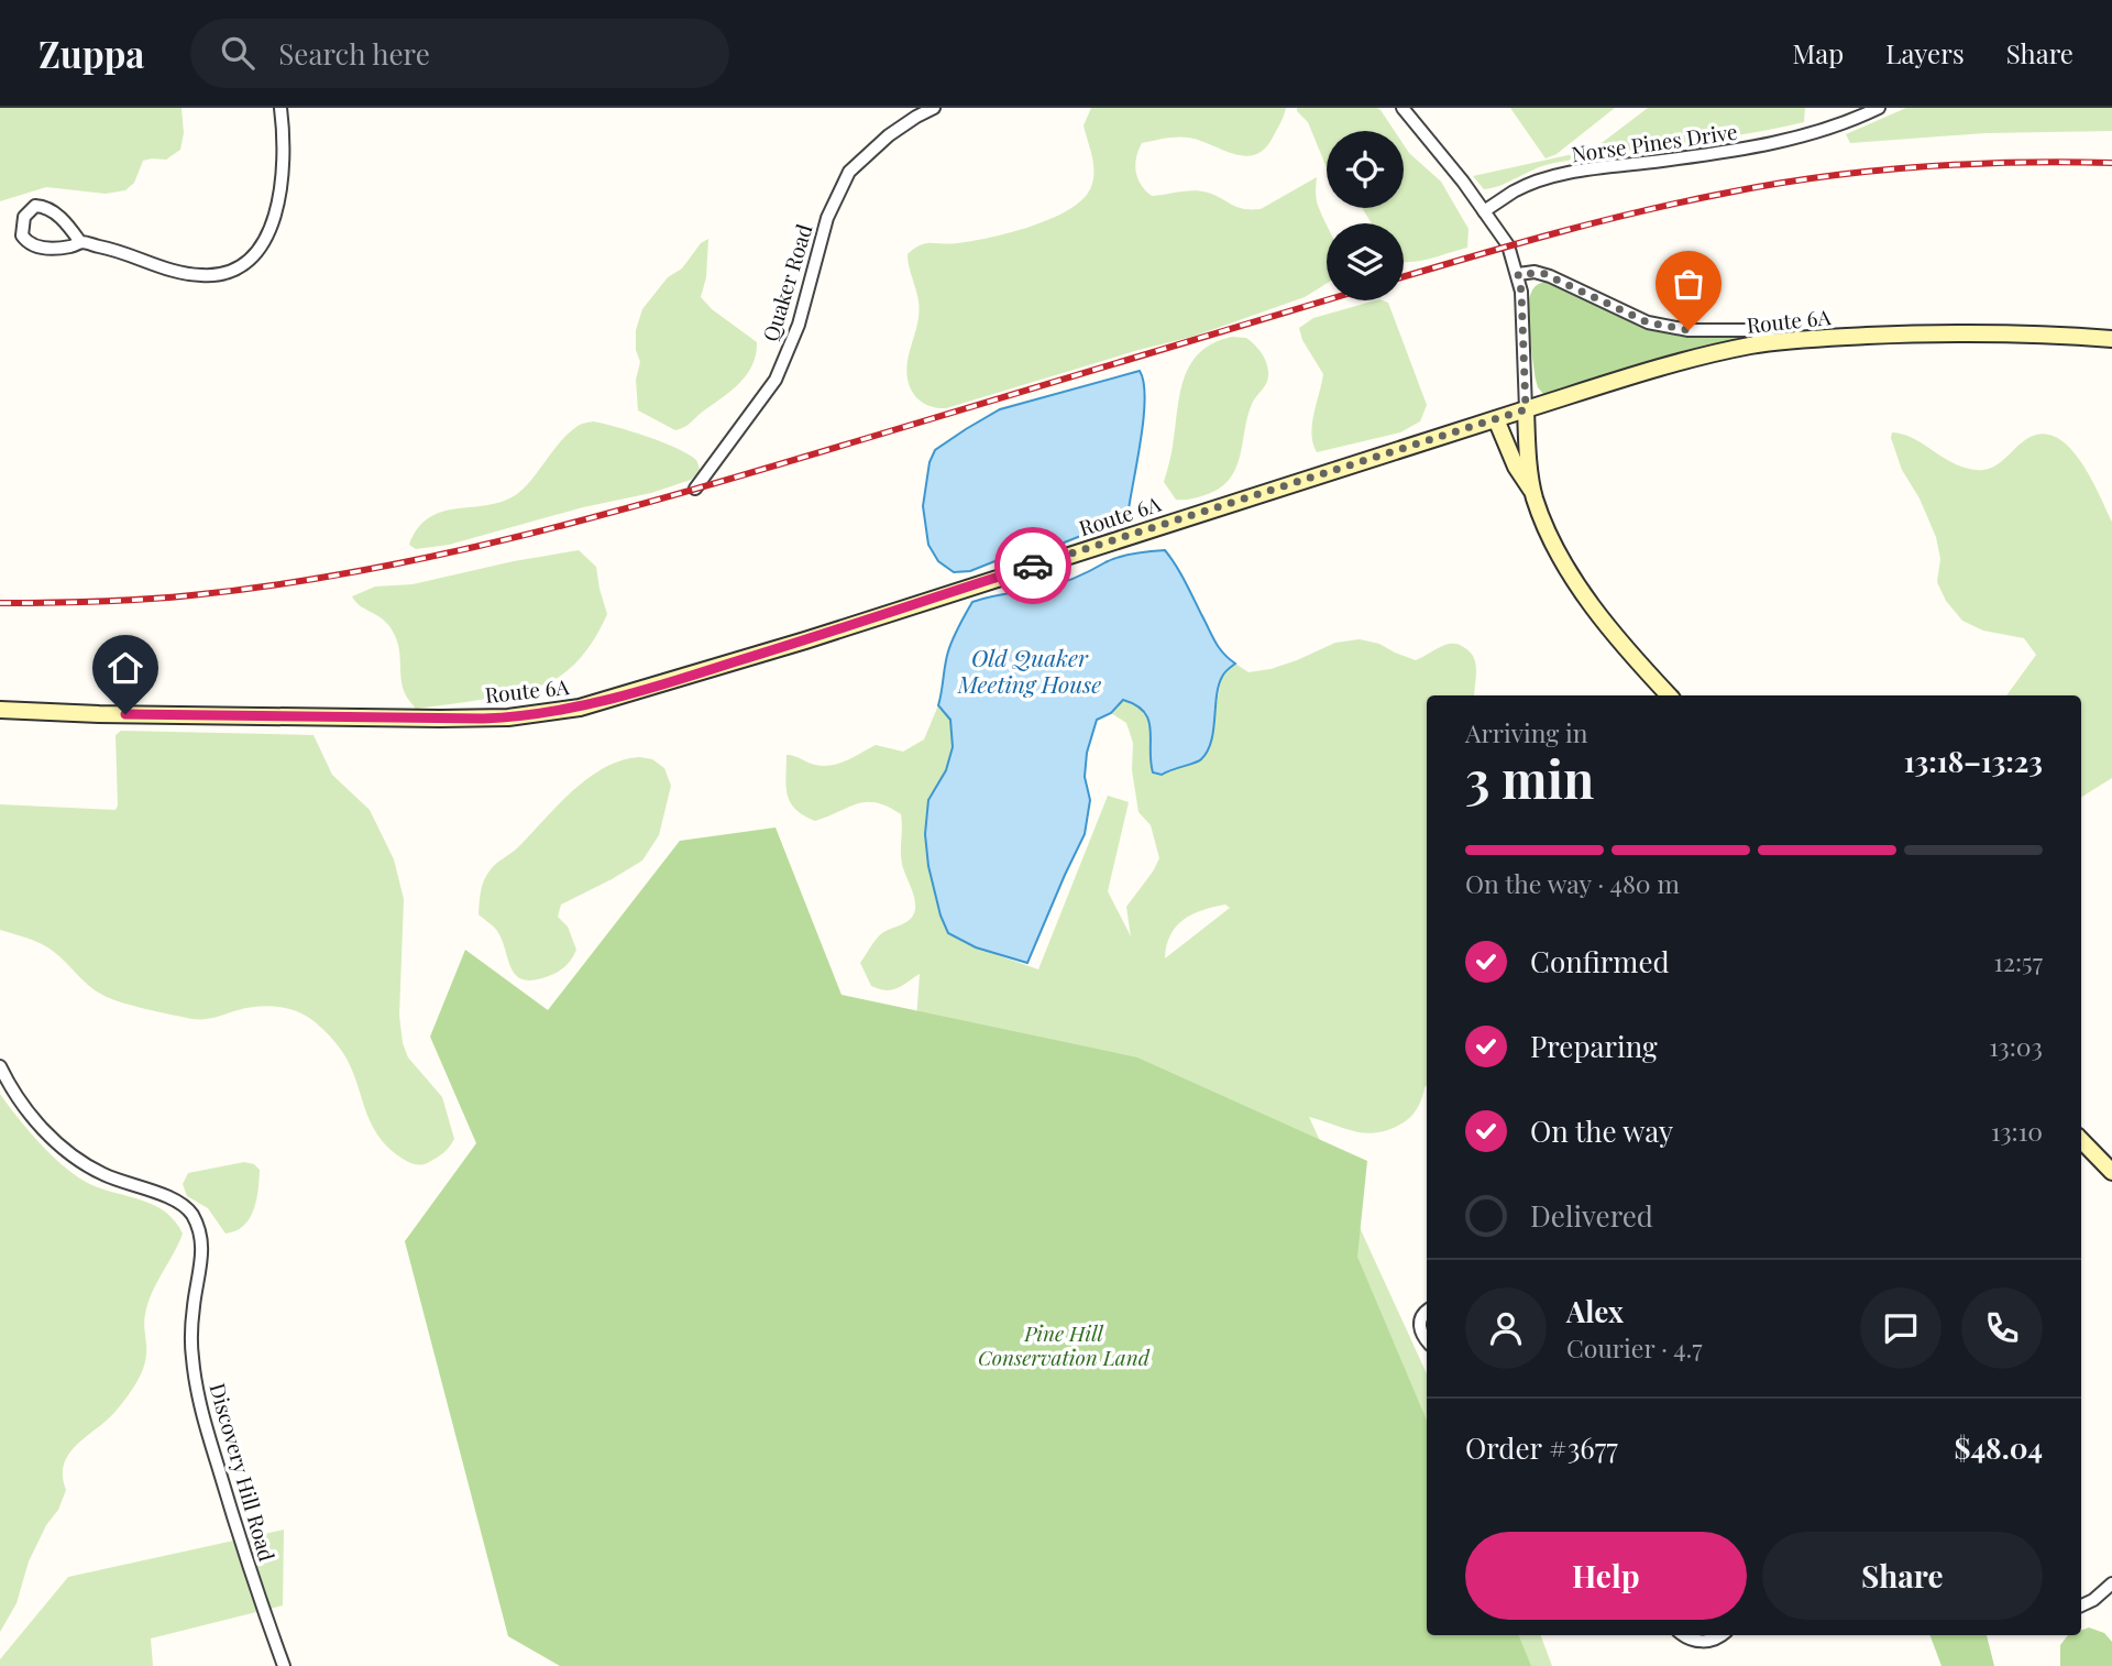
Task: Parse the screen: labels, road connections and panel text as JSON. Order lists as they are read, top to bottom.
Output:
{
  "streets": {
    "main road": ["Route 6A"],
    "street": ["Norse Pines Drive", "Quaker Road", "Discovery Hill Road"]
  },
  "water": ["Old Quaker Meeting House"],
  "parks": ["Pine Hill Conservation Land"],
  "page": {
    "header": "Zuppa",
    "search": "Search here",
    "nav": ["Map", "Layers", "Share"],
    "heading": ["3 min", "Arriving in", "13:18–13:23"],
    "panel": [
      "Alex",
      "Courier · 4.7",
      "Order #3677",
      "$48.04"
    ],
    "bar": "On the way · 480 m",
    "list": [
      ["Confirmed", "12:57"],
      ["Preparing", "13:03"],
      ["On the way", "13:10"],
      "Delivered"
    ],
    "buttons": ["Help", "Share"]
  }
}
